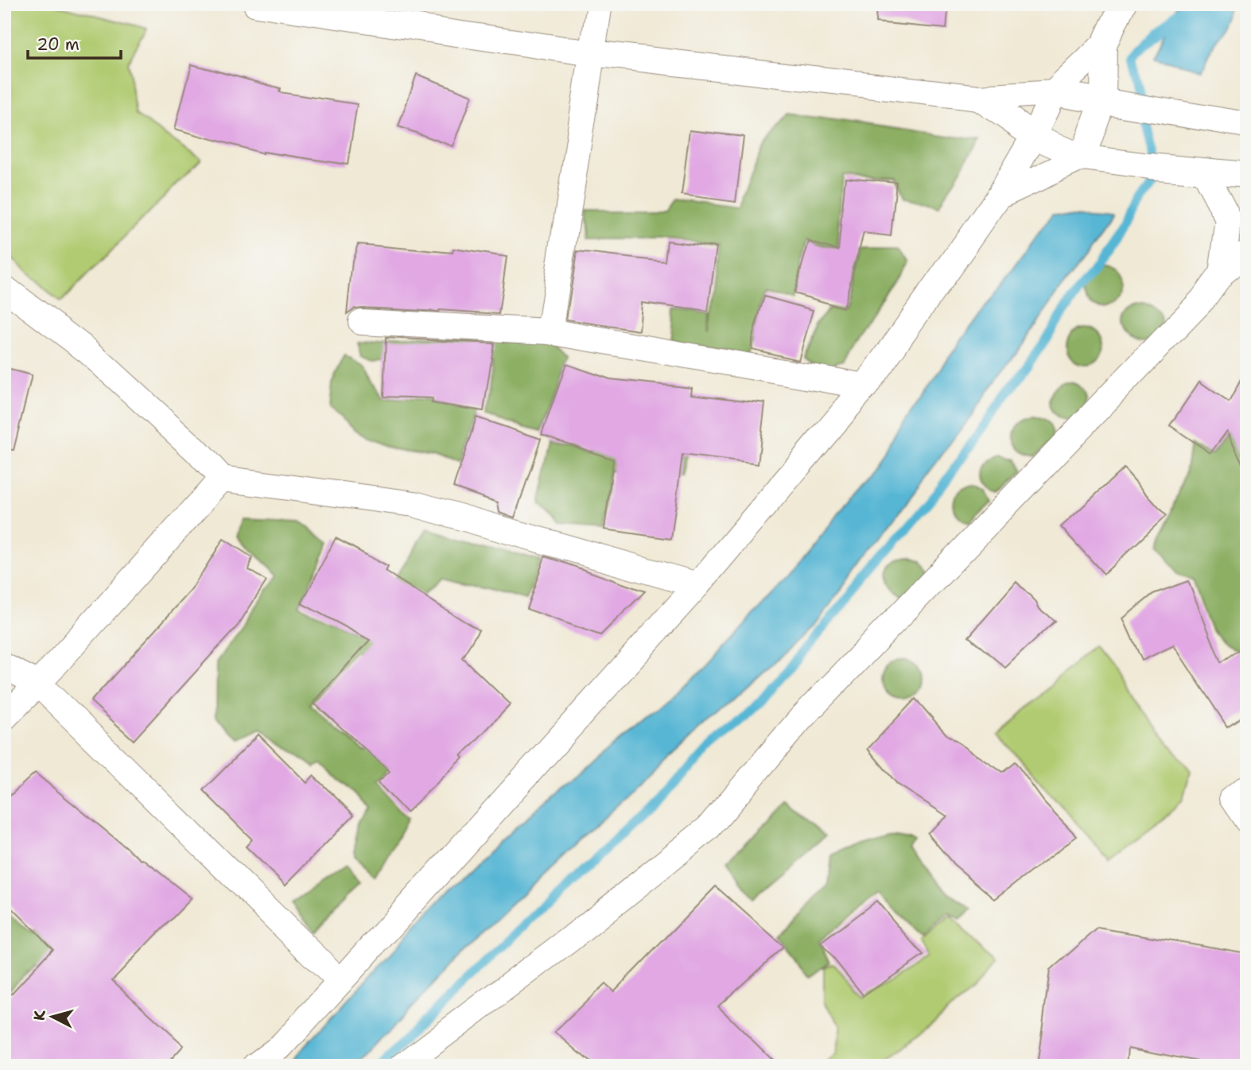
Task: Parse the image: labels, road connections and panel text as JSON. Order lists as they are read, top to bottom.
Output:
{
  "scale_bar": "20 m",
  "north": "left"
}
